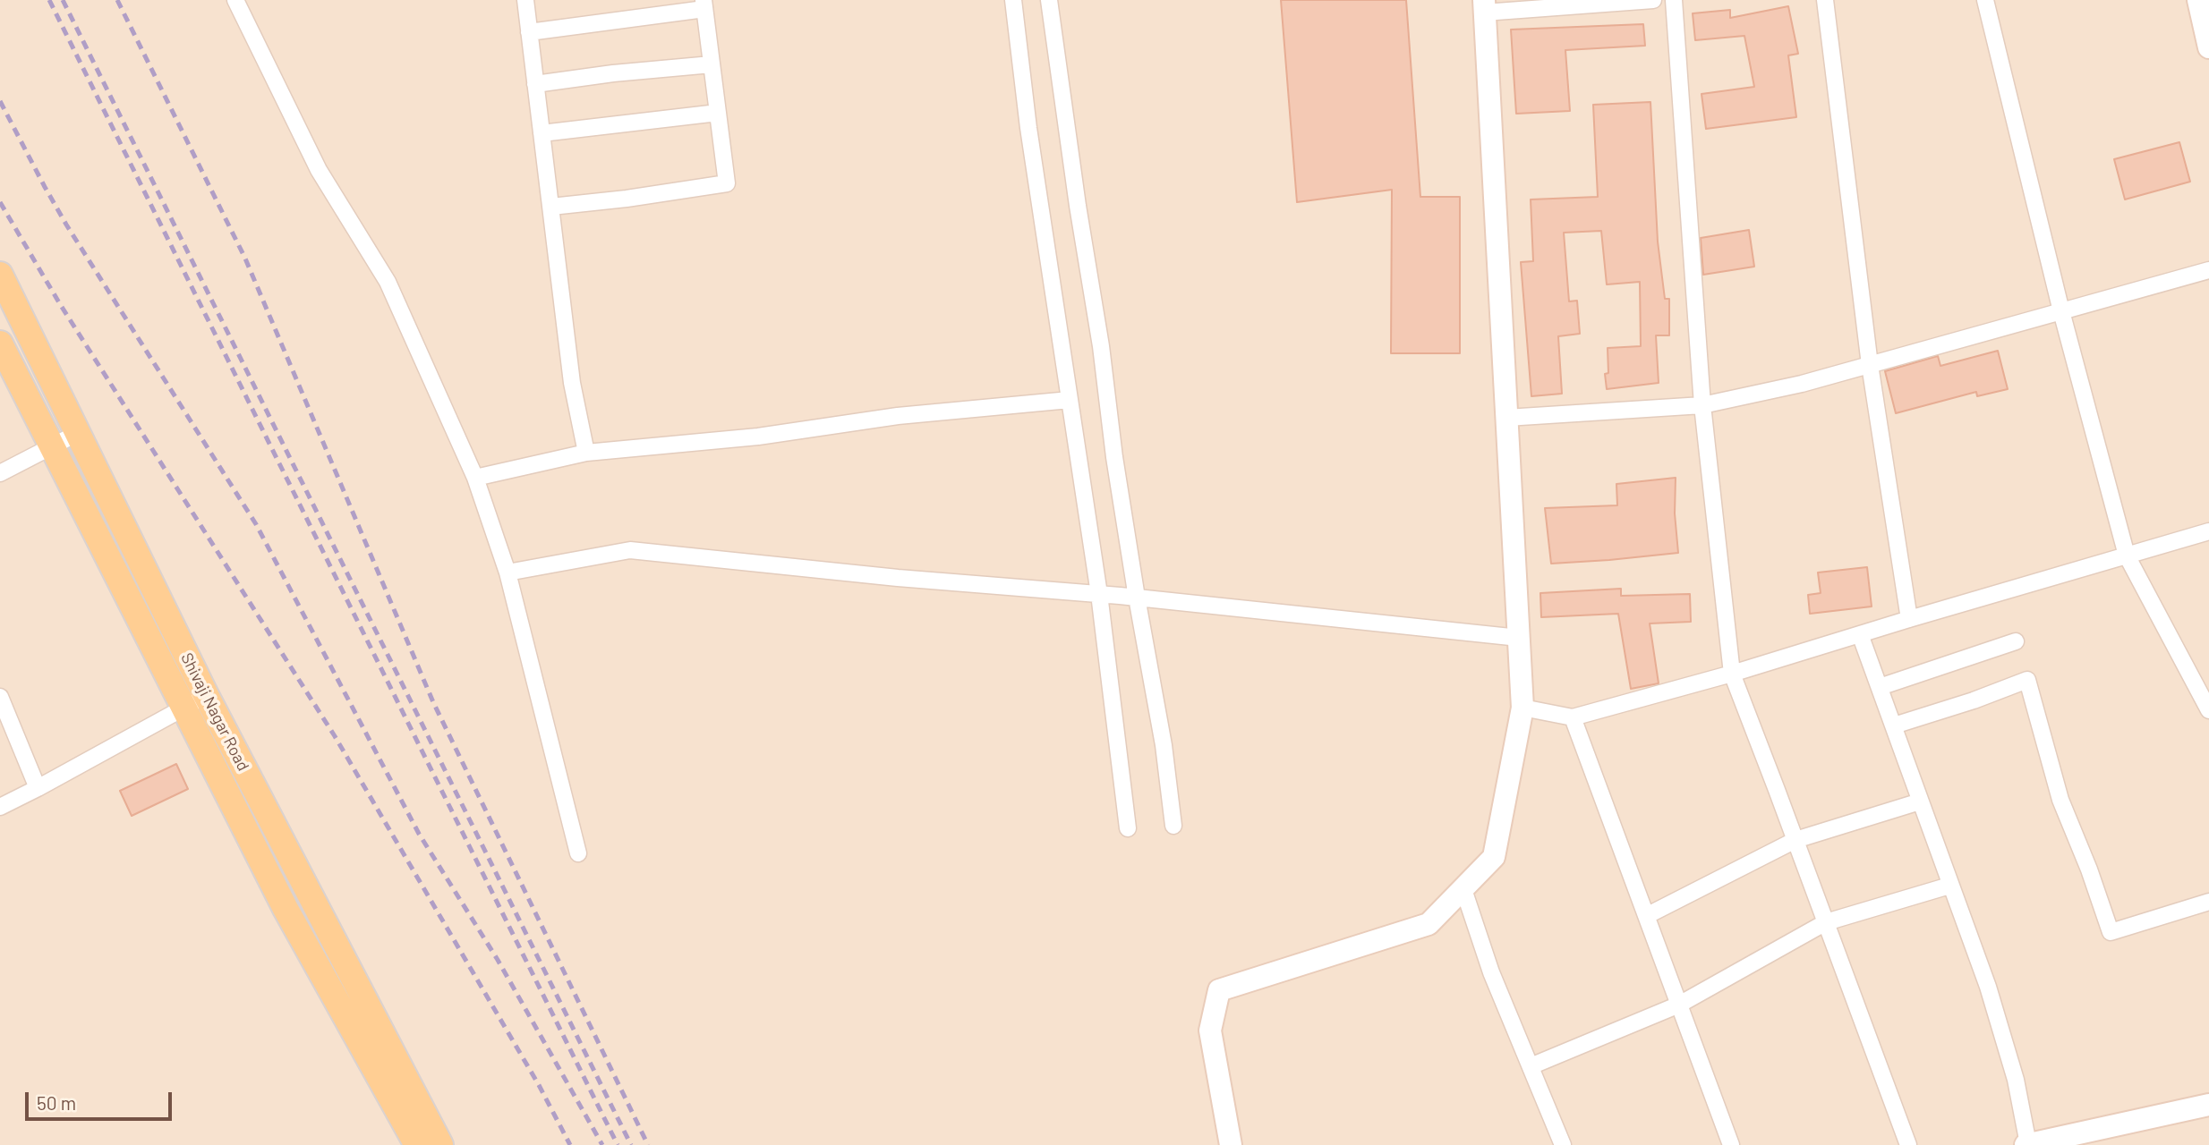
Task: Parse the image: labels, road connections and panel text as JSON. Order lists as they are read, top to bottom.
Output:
{
  "streets": {
    "main road": ["Shivaji Nagar Road"]
  },
  "scale_bar": "50 m"
}
